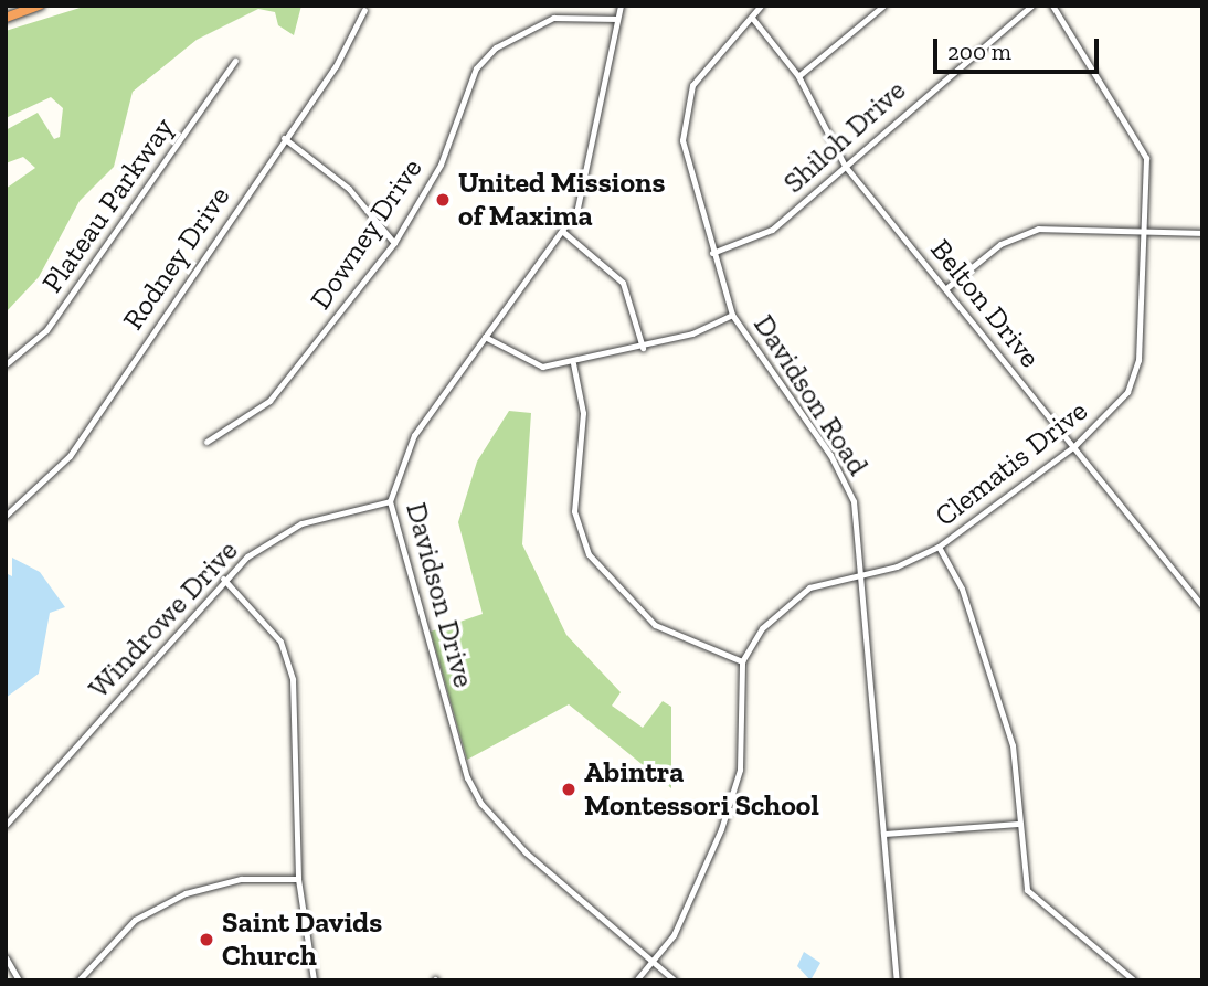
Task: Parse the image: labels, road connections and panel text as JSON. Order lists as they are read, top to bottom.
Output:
{
  "streets": {
    "street": [
      "Shiloh Drive",
      "Plateau Parkway",
      "Downey Drive",
      "Rodney Drive",
      "Belton Drive",
      "Davidson Road",
      "Clematis Drive",
      "Davidson Drive",
      "Windrowe Drive"
    ]
  },
  "crossings": [
    ["Shiloh Drive", "Belton Drive"],
    ["Shiloh Drive", "Davidson Road"],
    ["Downey Drive", "Davidson Drive"],
    ["Belton Drive", "Davidson Road"],
    ["Belton Drive", "Clematis Drive"],
    ["Davidson Road", "Clematis Drive"],
    ["Davidson Drive", "Windrowe Drive"]
  ],
  "places": ["United Missions of Maxima", "Abintra Montessori School", "Saint Davids Church"],
  "scale_bar": "200 m"
}
